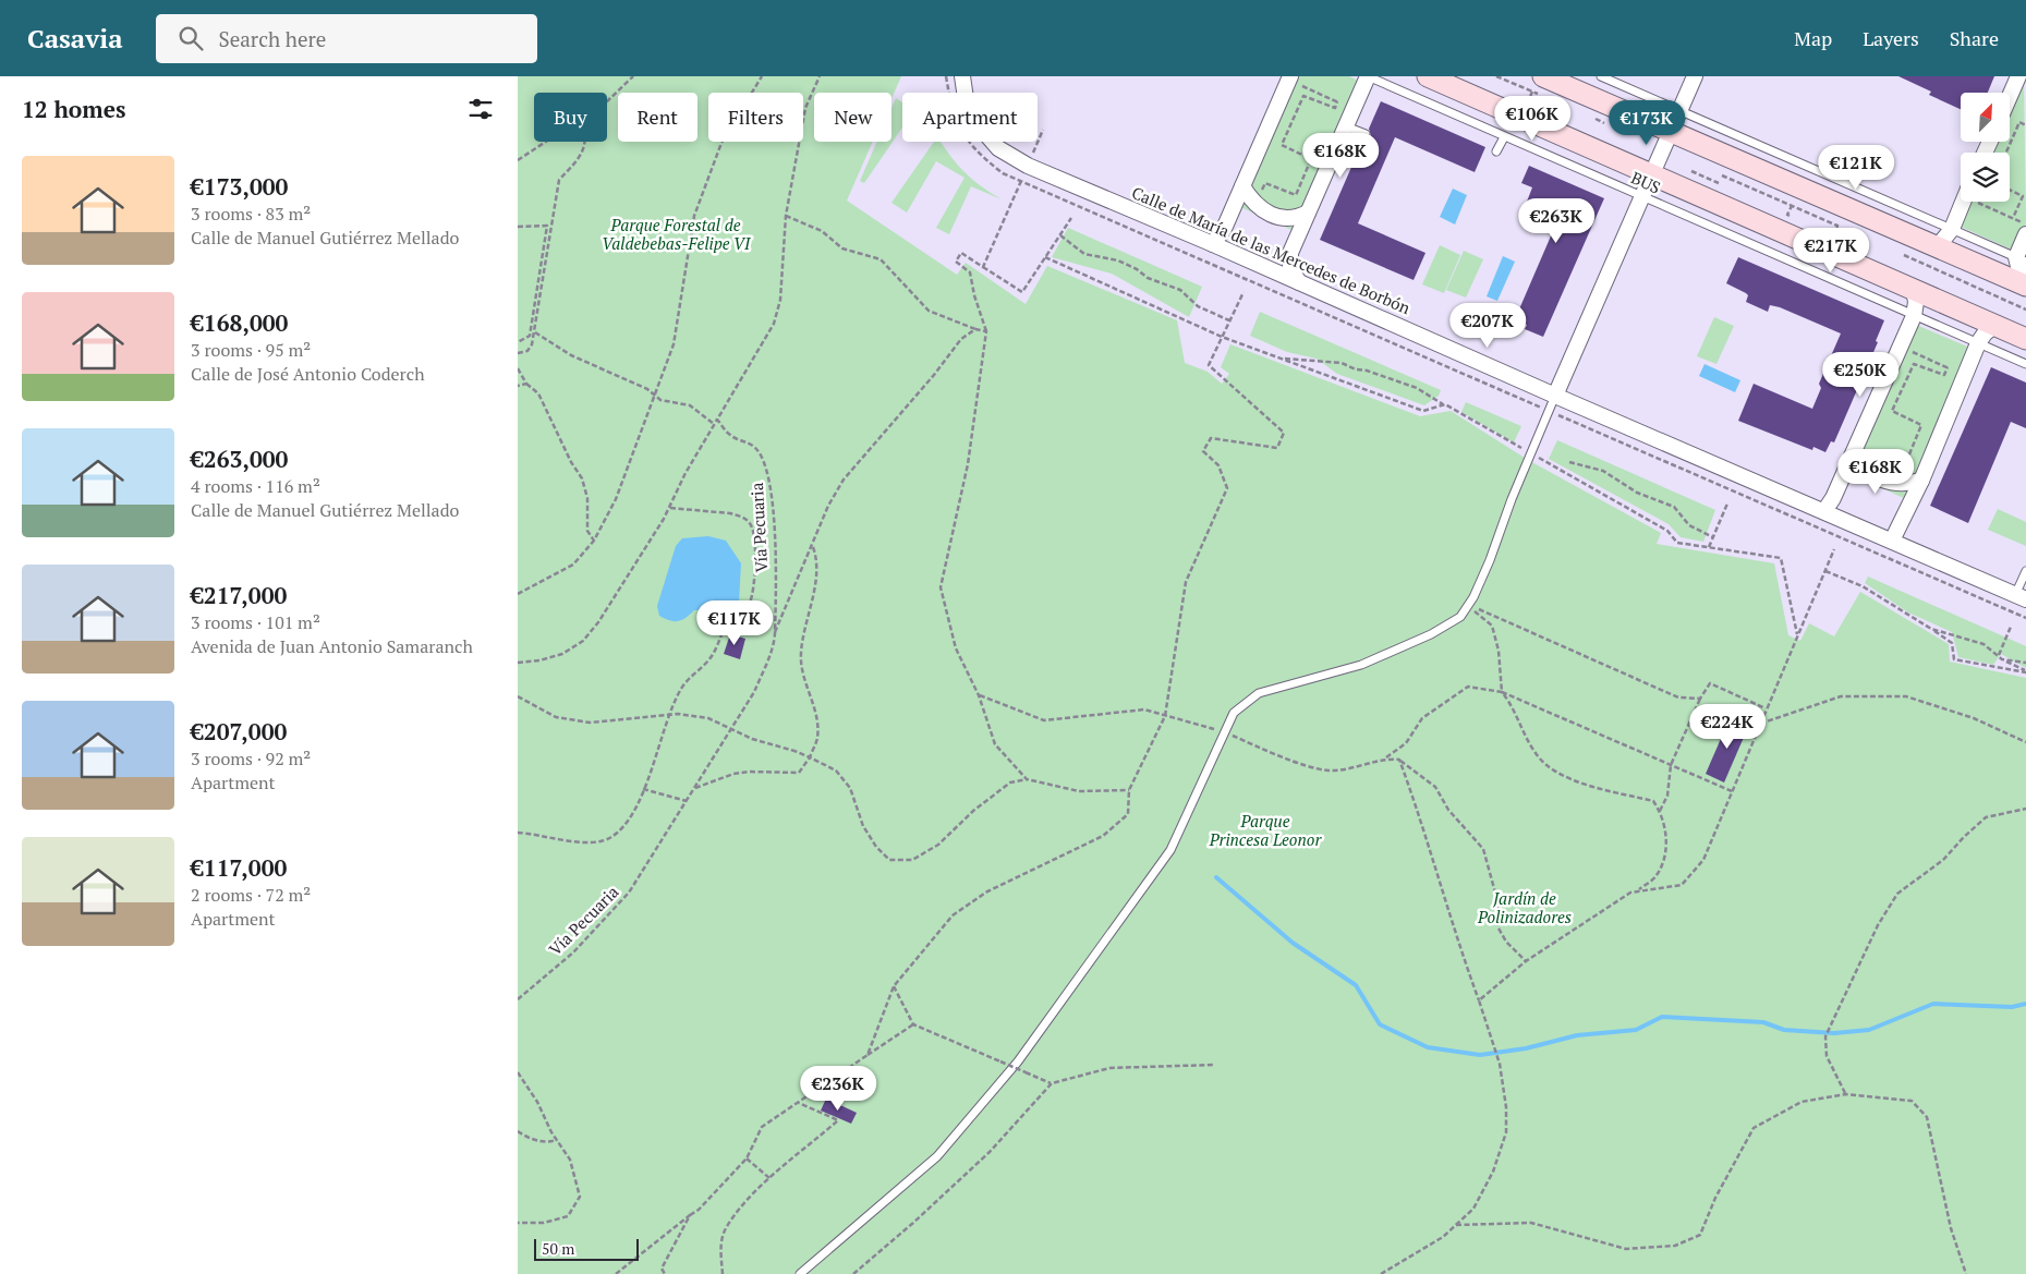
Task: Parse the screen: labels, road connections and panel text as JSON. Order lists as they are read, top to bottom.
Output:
{
  "streets": {
    "street": ["Calle de María de las Mercedes de Borbón"],
    "lane": ["BUS"],
    "path": ["Vía Pecuaria"]
  },
  "parks": ["Parque Forestal de Valdebebas-Felipe VI", "Parque Princesa Leonor", "Jardín de Polinizadores"],
  "scale_bar": "50 m",
  "north": "top right",
  "page": {
    "header": "Casavia",
    "search": "Search here",
    "nav": ["Map", "Layers", "Share"],
    "heading": "12 homes",
    "chip": [
      "Buy",
      "Rent",
      "Filters",
      "New",
      "Apartment"
    ],
    "price": [
      "€106K",
      "€173K",
      "€168K",
      "€121K",
      "€263K",
      "€217K",
      "€207K",
      "€250K",
      "€168K",
      "€117K",
      "€224K",
      "€236K"
    ],
    "list": [
      {
        "name": "€173,000",
        "note": "3 rooms · 83 m² · Calle de Manuel Gutiérrez Mellado"
      },
      {
        "name": "€168,000",
        "note": "3 rooms · 95 m² · Calle de José Antonio Coderch"
      },
      {
        "name": "€263,000",
        "note": "4 rooms · 116 m² · Calle de Manuel Gutiérrez Mellado"
      },
      {
        "name": "€217,000",
        "note": "3 rooms · 101 m² · Avenida de Juan Antonio Samaranch"
      },
      {
        "name": "€207,000",
        "note": "3 rooms · 92 m² · Apartment"
      },
      {
        "name": "€117,000",
        "note": "2 rooms · 72 m² · Apartment"
      }
    ],
    "scale": "50 m"
  }
}
